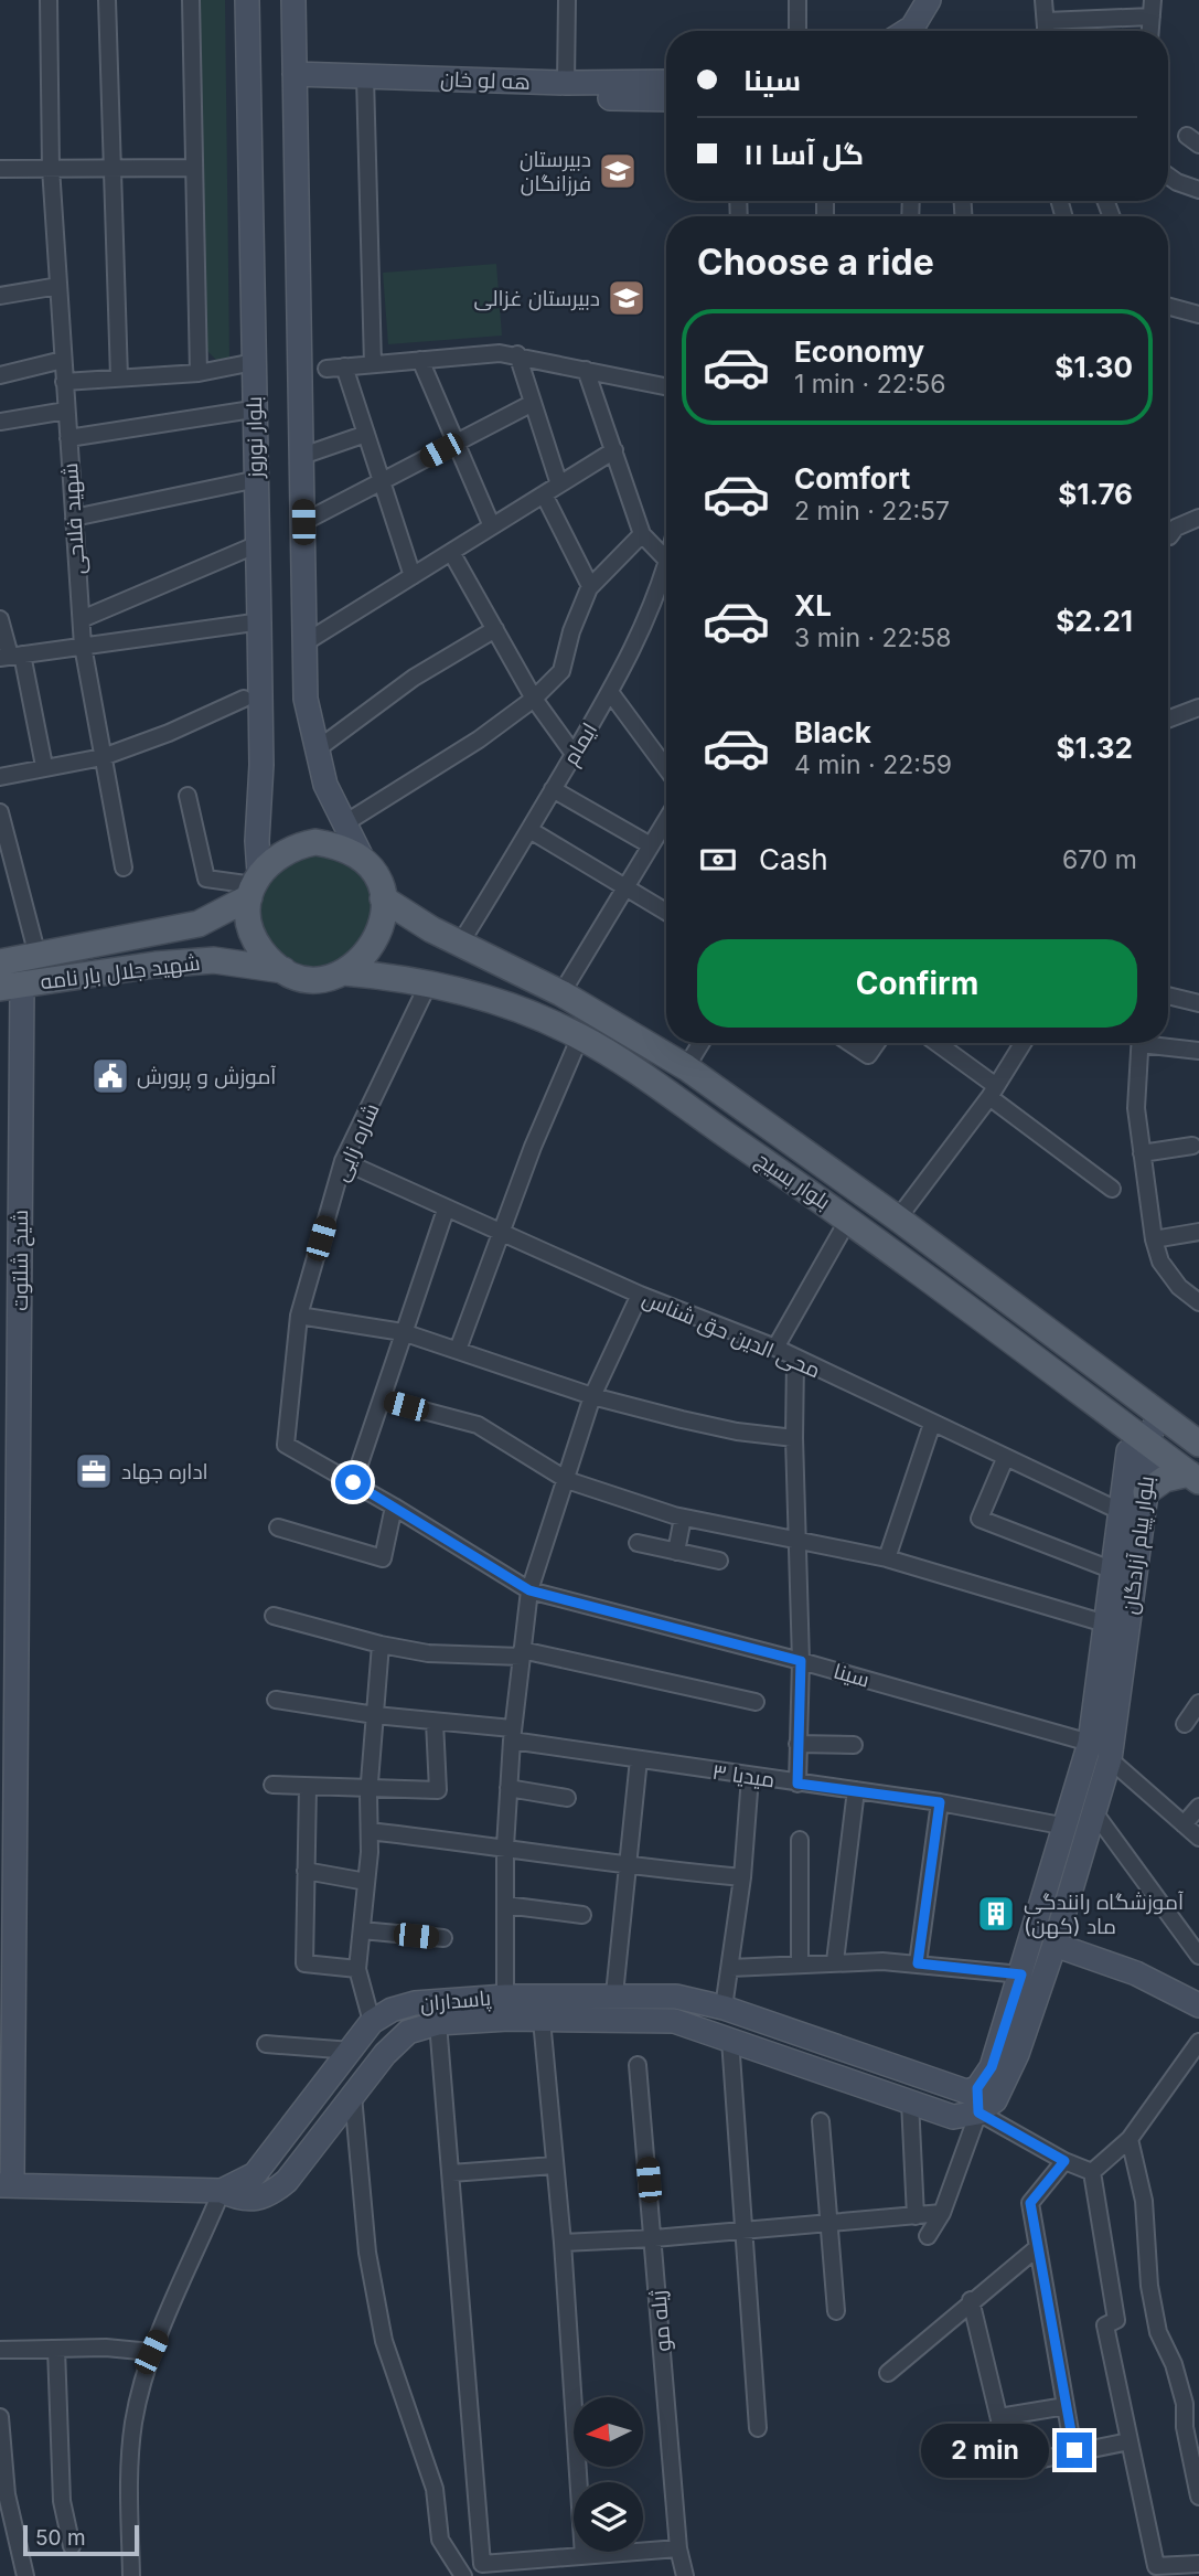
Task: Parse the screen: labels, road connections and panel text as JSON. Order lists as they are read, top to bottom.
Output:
{
  "streets": {
    "main road": [
      "هه لو خان",
      "بلوار نوروز",
      "شهید جلال بار نامه",
      "بلوار بسیج",
      "شیخ شلتوت",
      "بلوار پیام آزادگان",
      "پاسداران"
    ],
    "street": [
      "شهید فلاحی",
      "ایمام",
      "شاره زایی",
      "محی الدین حق شناس",
      "سینا",
      "میدیا ۳",
      "ژیله مو"
    ]
  },
  "crossings": [
    ["بلوار نوروز", "شهید جلال بار نامه"],
    ["بلوار نوروز", "بلوار بسیج"],
    ["ایمام", "بلوار بسیج"],
    ["شهید جلال بار نامه", "بلوار بسیج"],
    ["شهید جلال بار نامه", "شیخ شلتوت"],
    ["شاره زایی", "بلوار بسیج"],
    ["شاره زایی", "محی الدین حق شناس"],
    ["شاره زایی", "سینا"],
    ["بلوار بسیج", "بلوار پیام آزادگان"],
    ["محی الدین حق شناس", "بلوار پیام آزادگان"],
    ["بلوار پیام آزادگان", "سینا"],
    ["بلوار پیام آزادگان", "میدیا ۳"],
    ["بلوار پیام آزادگان", "پاسداران"]
  ],
  "places": {
    "school or university": ["دبیرستان فرزانگان", "دبیرستان غزالی"],
    "public building": ["آموزش و پرورش"],
    "office": ["اداره جهاد"],
    "building": ["آموزشگاه رانندگی ماد (کهن)"]
  },
  "scale_bar": "50 m",
  "north": "left",
  "page": {
    "banner": ["سینا", "گل آسا ۱۱"],
    "heading": "Choose a ride",
    "list": [
      {
        "name": "Economy",
        "note": "1 min · 22:56",
        "value": "$1.30"
      },
      {
        "name": "Comfort",
        "note": "2 min · 22:57",
        "value": "$1.76"
      },
      {
        "name": "XL",
        "note": "3 min · 22:58",
        "value": "$2.21"
      },
      {
        "name": "Black",
        "note": "4 min · 22:59",
        "value": "$1.32"
      }
    ],
    "pay": ["Cash", "670 m"],
    "buttons": "Confirm",
    "bubble": "2 min",
    "scale": "50 m"
  }
}
